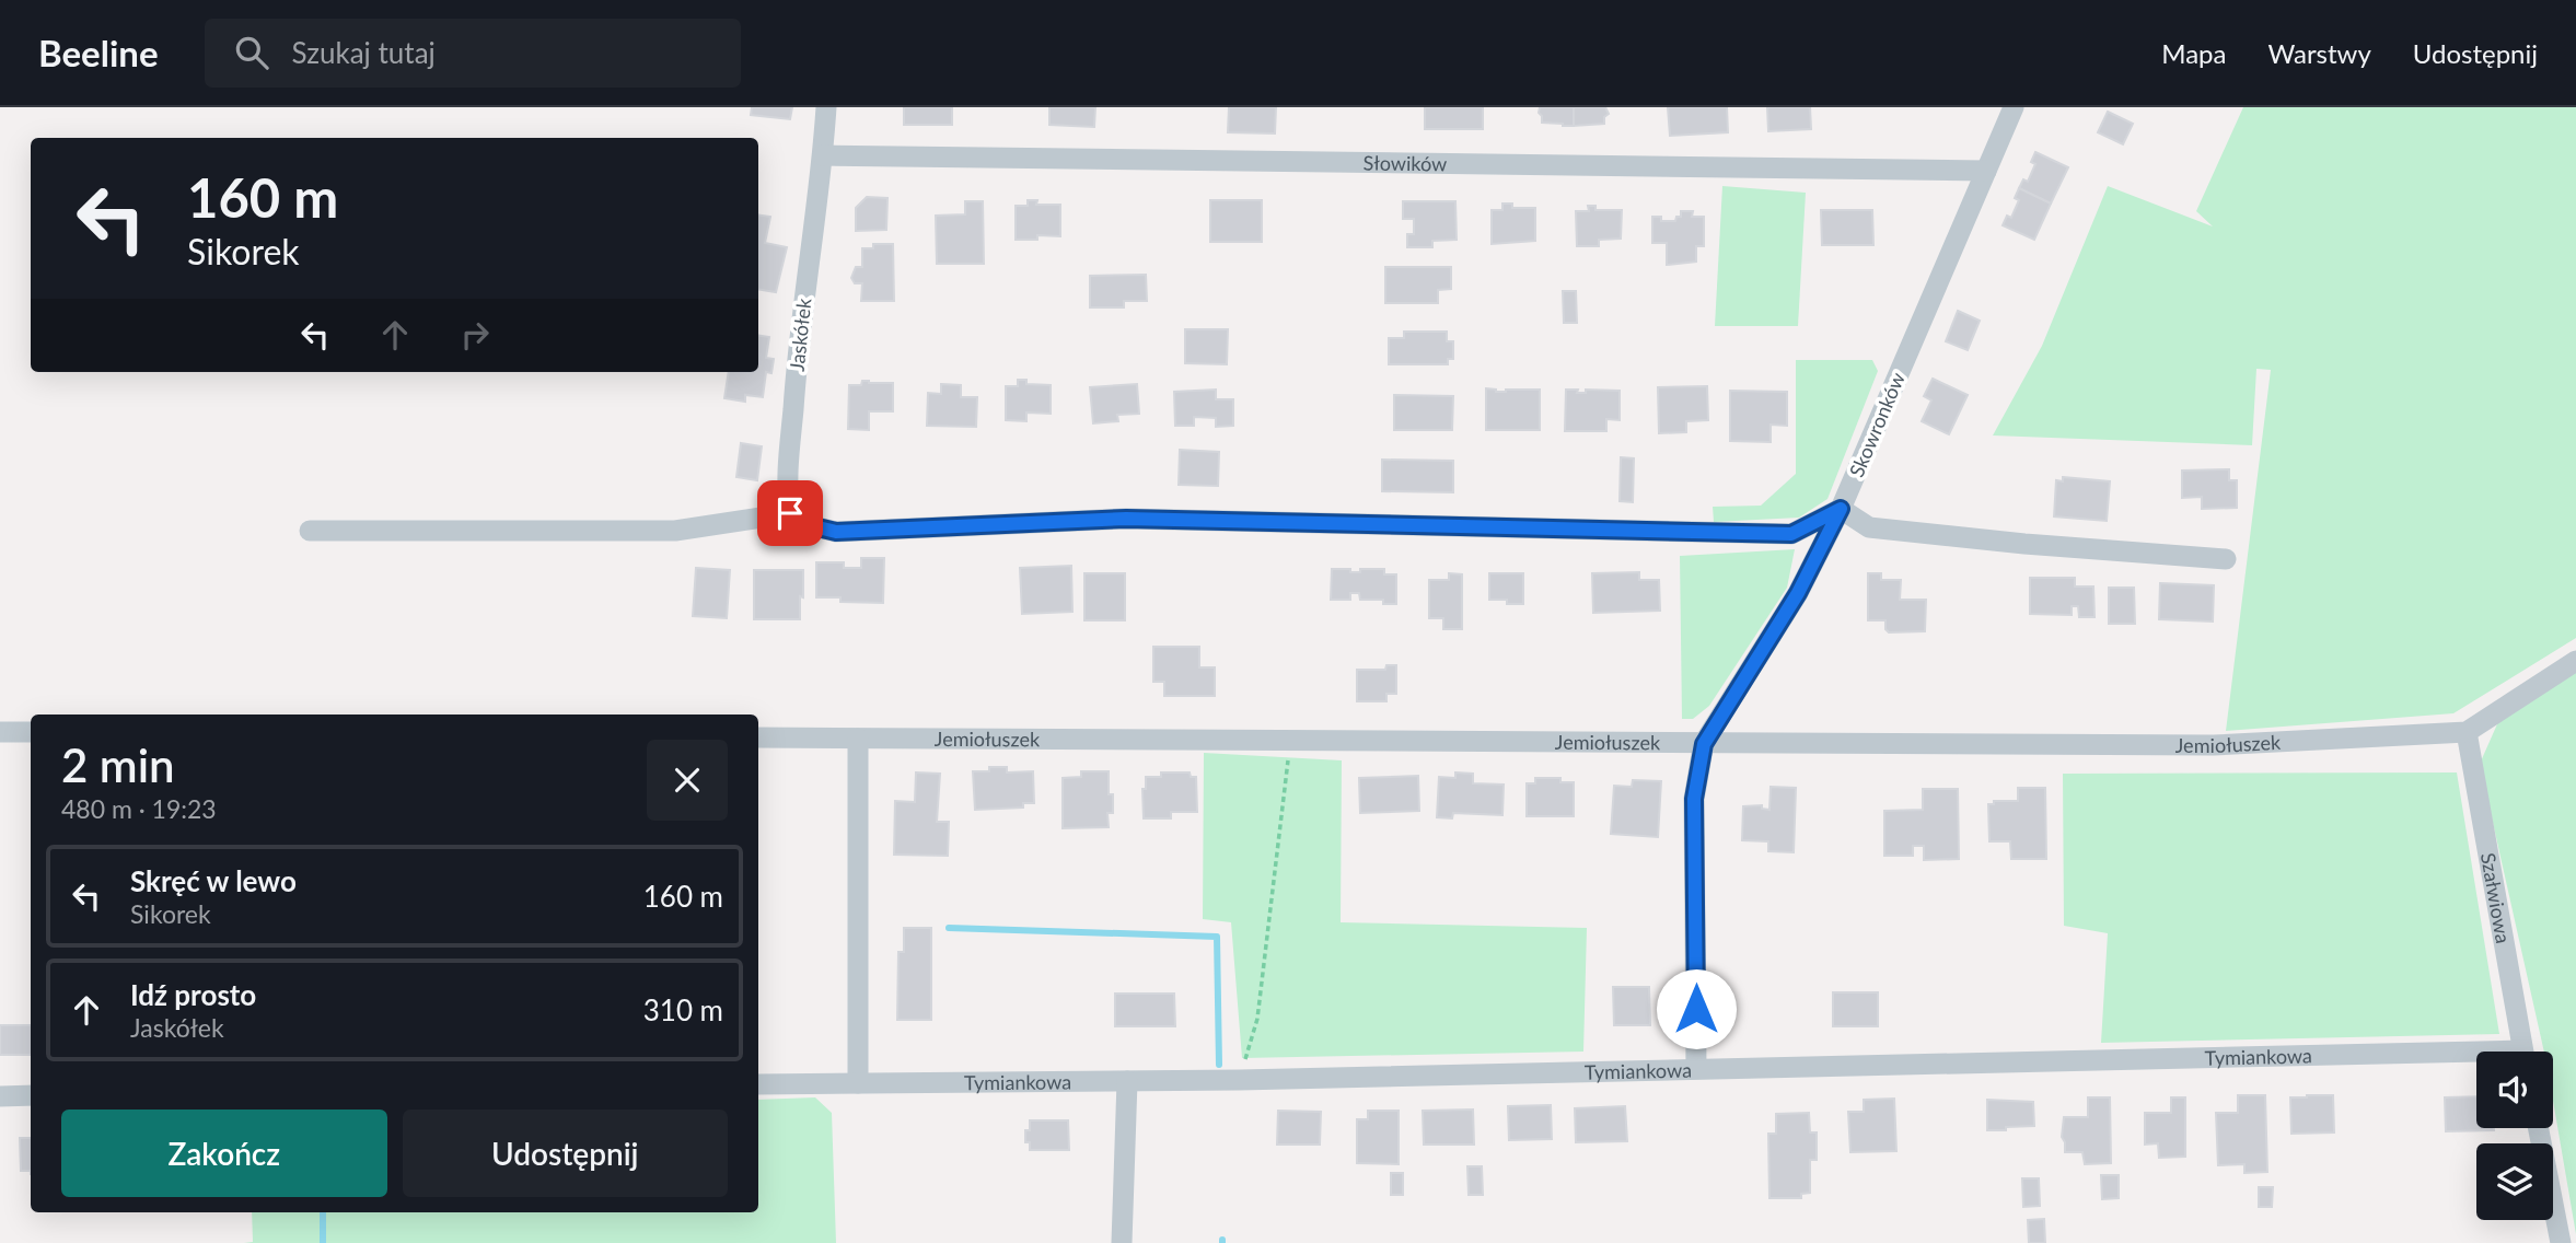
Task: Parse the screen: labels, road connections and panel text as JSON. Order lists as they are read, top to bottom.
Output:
{
  "streets": {
    "street": [
      "Słowików",
      "Jaskółek",
      "Skowronków",
      "Jemiołuszek",
      "Szałwiowa",
      "Tymiankowa"
    ]
  },
  "crossings": [
    ["Słowików", "Jaskółek"],
    ["Słowików", "Skowronków"],
    ["Skowronków", "Jemiołuszek"],
    ["Jemiołuszek", "Szałwiowa"]
  ],
  "page": {
    "header": "Beeline",
    "search": "Szukaj tutaj",
    "nav": ["Mapa", "Warstwy", "Udostępnij"],
    "turn": ["160 m", "Sikorek"],
    "heading": ["2 min", "480 m · 19:23"],
    "list": [
      {
        "name": "Skręć w lewo",
        "note": "Sikorek",
        "value": "160 m"
      },
      {
        "name": "Idź prosto",
        "note": "Jaskółek",
        "value": "310 m"
      }
    ],
    "buttons": ["Zakończ", "Udostępnij"]
  }
}
